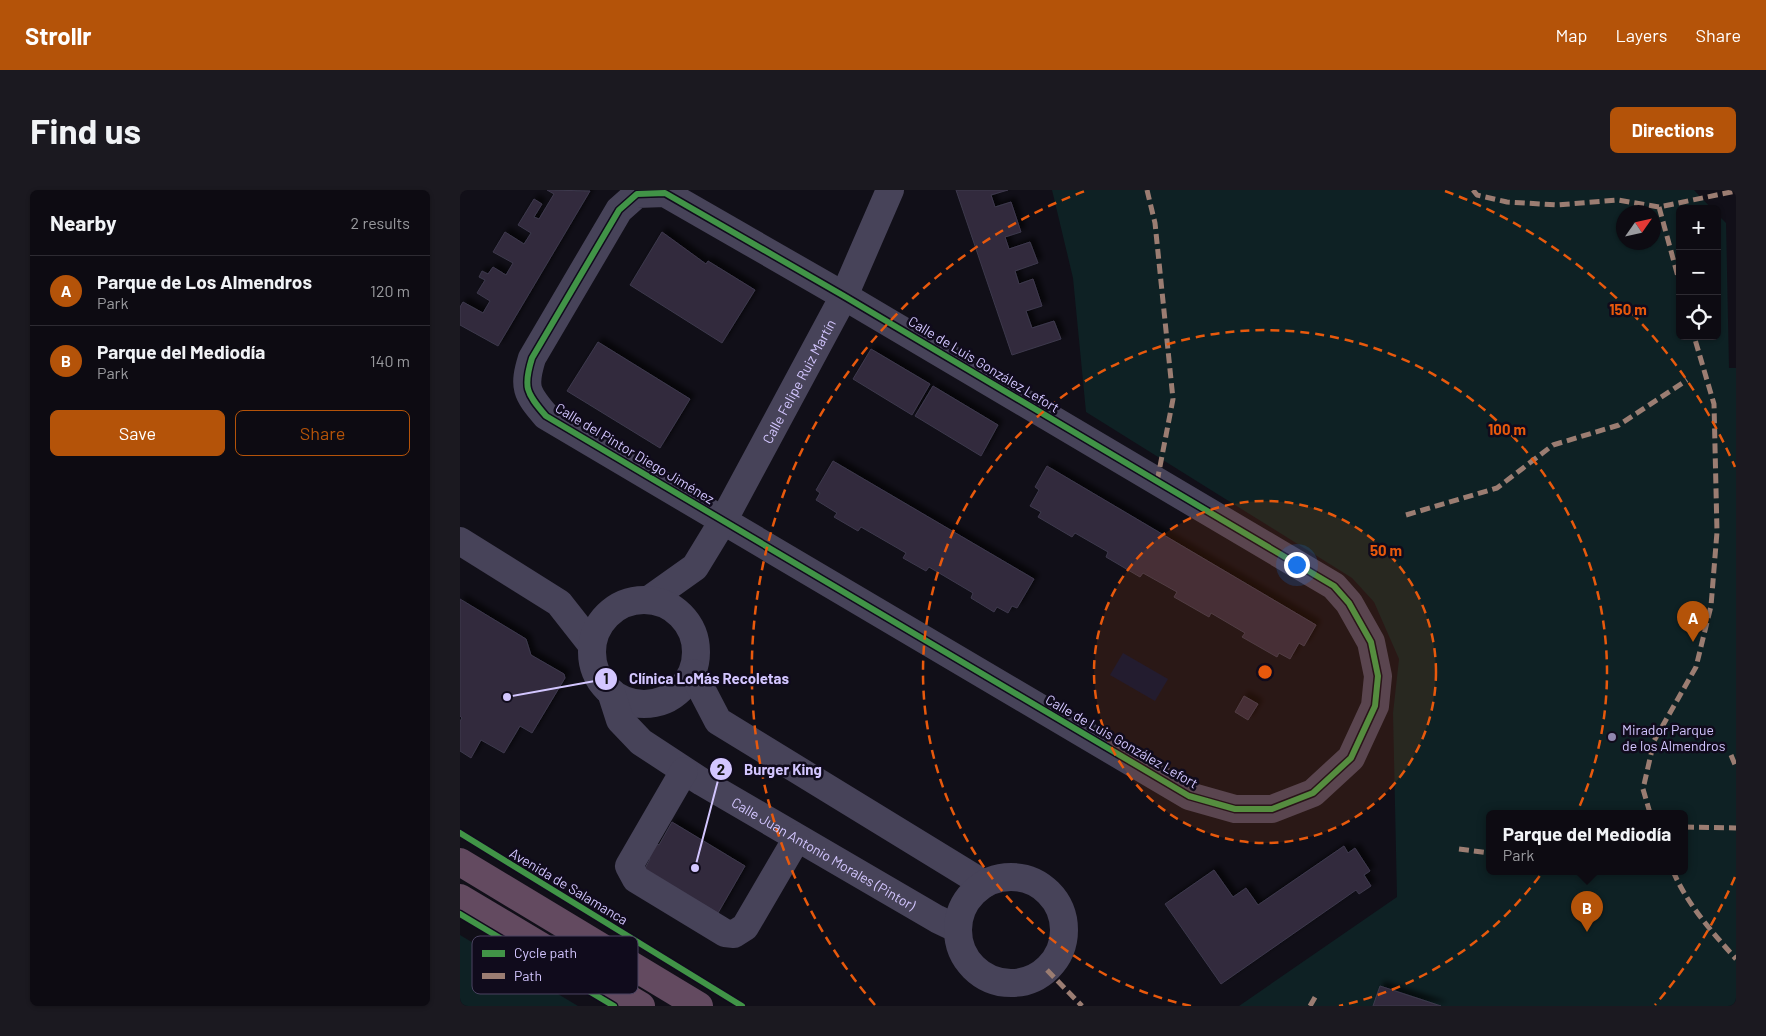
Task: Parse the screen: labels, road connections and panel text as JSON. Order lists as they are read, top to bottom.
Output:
{
  "streets": {
    "street": [
      "Calle de Luis González Lefort",
      "Calle Felipe Ruiz Martín",
      "Calle del Pintor Diego Jiménez",
      "Calle Juan Antonio Morales (Pintor)"
    ],
    "cycle path": ["Avenida de Salamanca"]
  },
  "crossings": [
    ["Calle de Luis González Lefort", "Calle Felipe Ruiz Martín"],
    ["Calle de Luis González Lefort", "Calle del Pintor Diego Jiménez"],
    ["Calle Felipe Ruiz Martín", "Calle del Pintor Diego Jiménez"],
    ["Calle Felipe Ruiz Martín", "Calle Juan Antonio Morales (Pintor)"]
  ],
  "places": ["Clínica LoMás Recoletas", "Mirador Parque de los Almendros", "Burger King"],
  "legend": ["Cycle path", "Path"],
  "north": "top right",
  "page": {
    "header": "Strollr",
    "nav": ["Map", "Layers", "Share"],
    "buttons": [
      "Directions",
      ["Save", "Share"]
    ],
    "title": "Find us",
    "heading": ["Nearby", "2 results"],
    "map_buttons": ["+", "−"],
    "list": [
      {
        "mark": "A",
        "name": "Parque de Los Almendros",
        "note": "Park",
        "value": "120 m"
      },
      {
        "mark": "B",
        "name": "Parque del Mediodía",
        "note": "Park",
        "value": "140 m"
      }
    ],
    "pins": ["A", "B"],
    "popup": ["Parque del Mediodía", "Park"]
  },
  "rings": ["150 m", "100 m", "50 m"]
}
